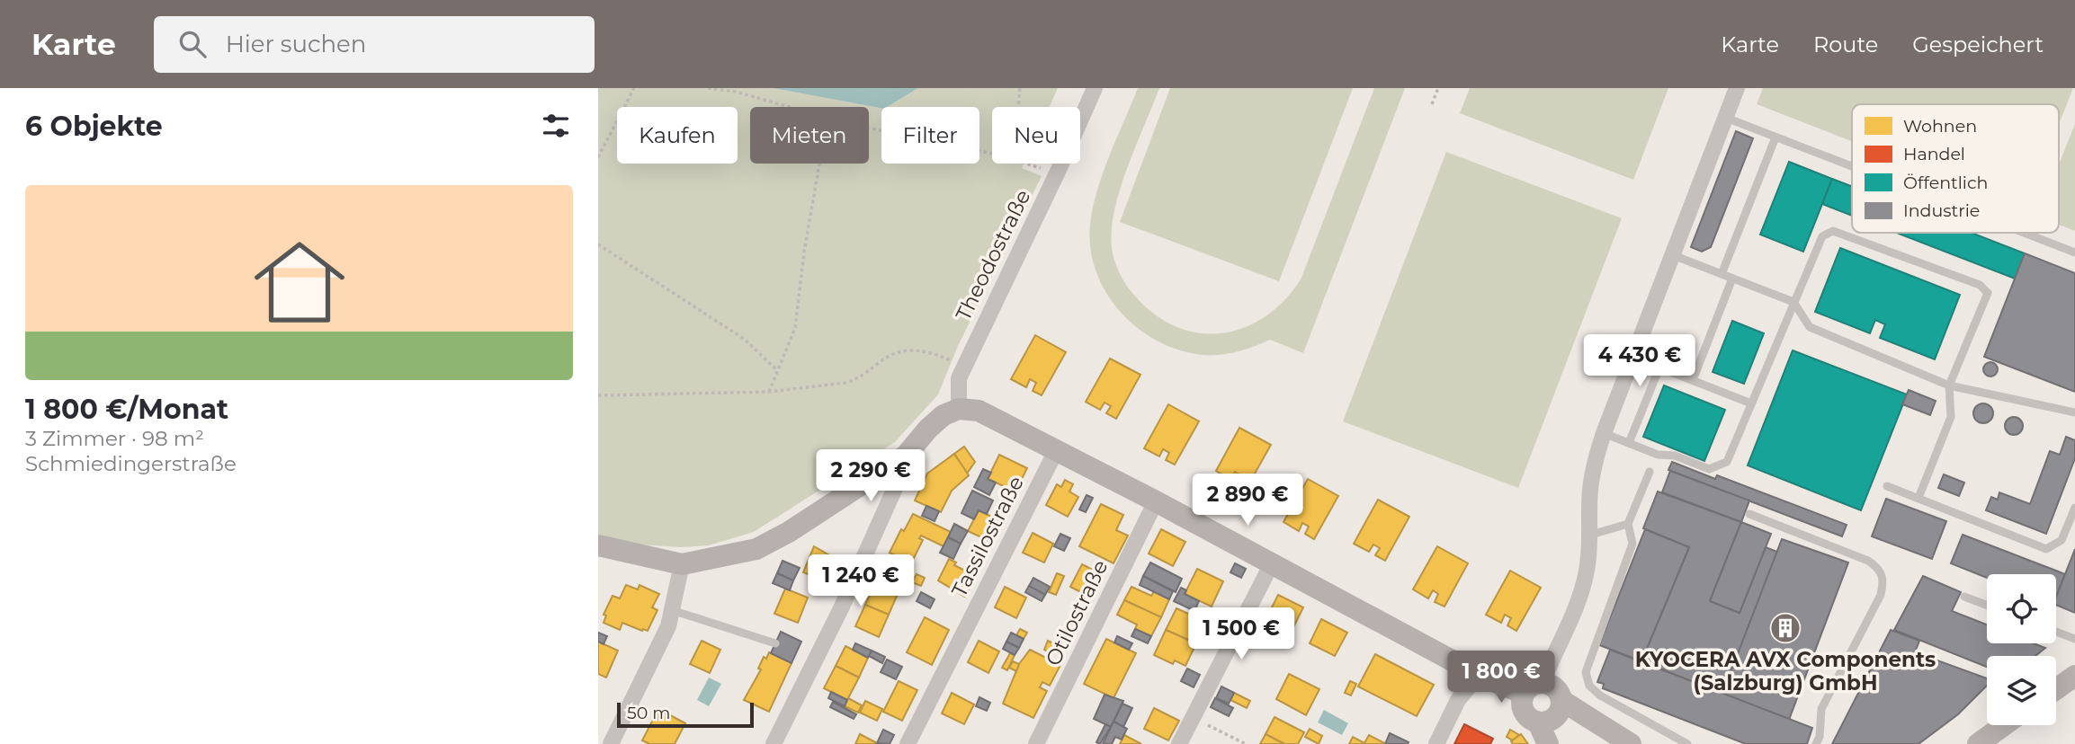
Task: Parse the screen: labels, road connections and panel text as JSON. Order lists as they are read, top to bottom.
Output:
{
  "streets": {
    "street": ["Theodostraße", "Tassilostraße", "Otilostraße"]
  },
  "places": {
    "building": ["KYOCERA AVX Components (Salzburg) GmbH"]
  },
  "legend": [
    "Wohnen",
    "Handel",
    "Öffentlich",
    "Industrie"
  ],
  "scale_bar": "50 m",
  "page": {
    "header": "Karte",
    "search": "Hier suchen",
    "nav": ["Karte", "Route", "Gespeichert"],
    "heading": "6 Objekte",
    "chip": [
      "Kaufen",
      "Mieten",
      "Filter",
      "Neu"
    ],
    "list": [
      {
        "name": "1 800 €/Monat",
        "note": "3 Zimmer · 98 m² · Schmiedingerstraße"
      }
    ],
    "price": [
      "4 430 €",
      "2 290 €",
      "2 890 €",
      "1 240 €",
      "1 500 €",
      "1 800 €"
    ],
    "scale": "50 m"
  }
}
